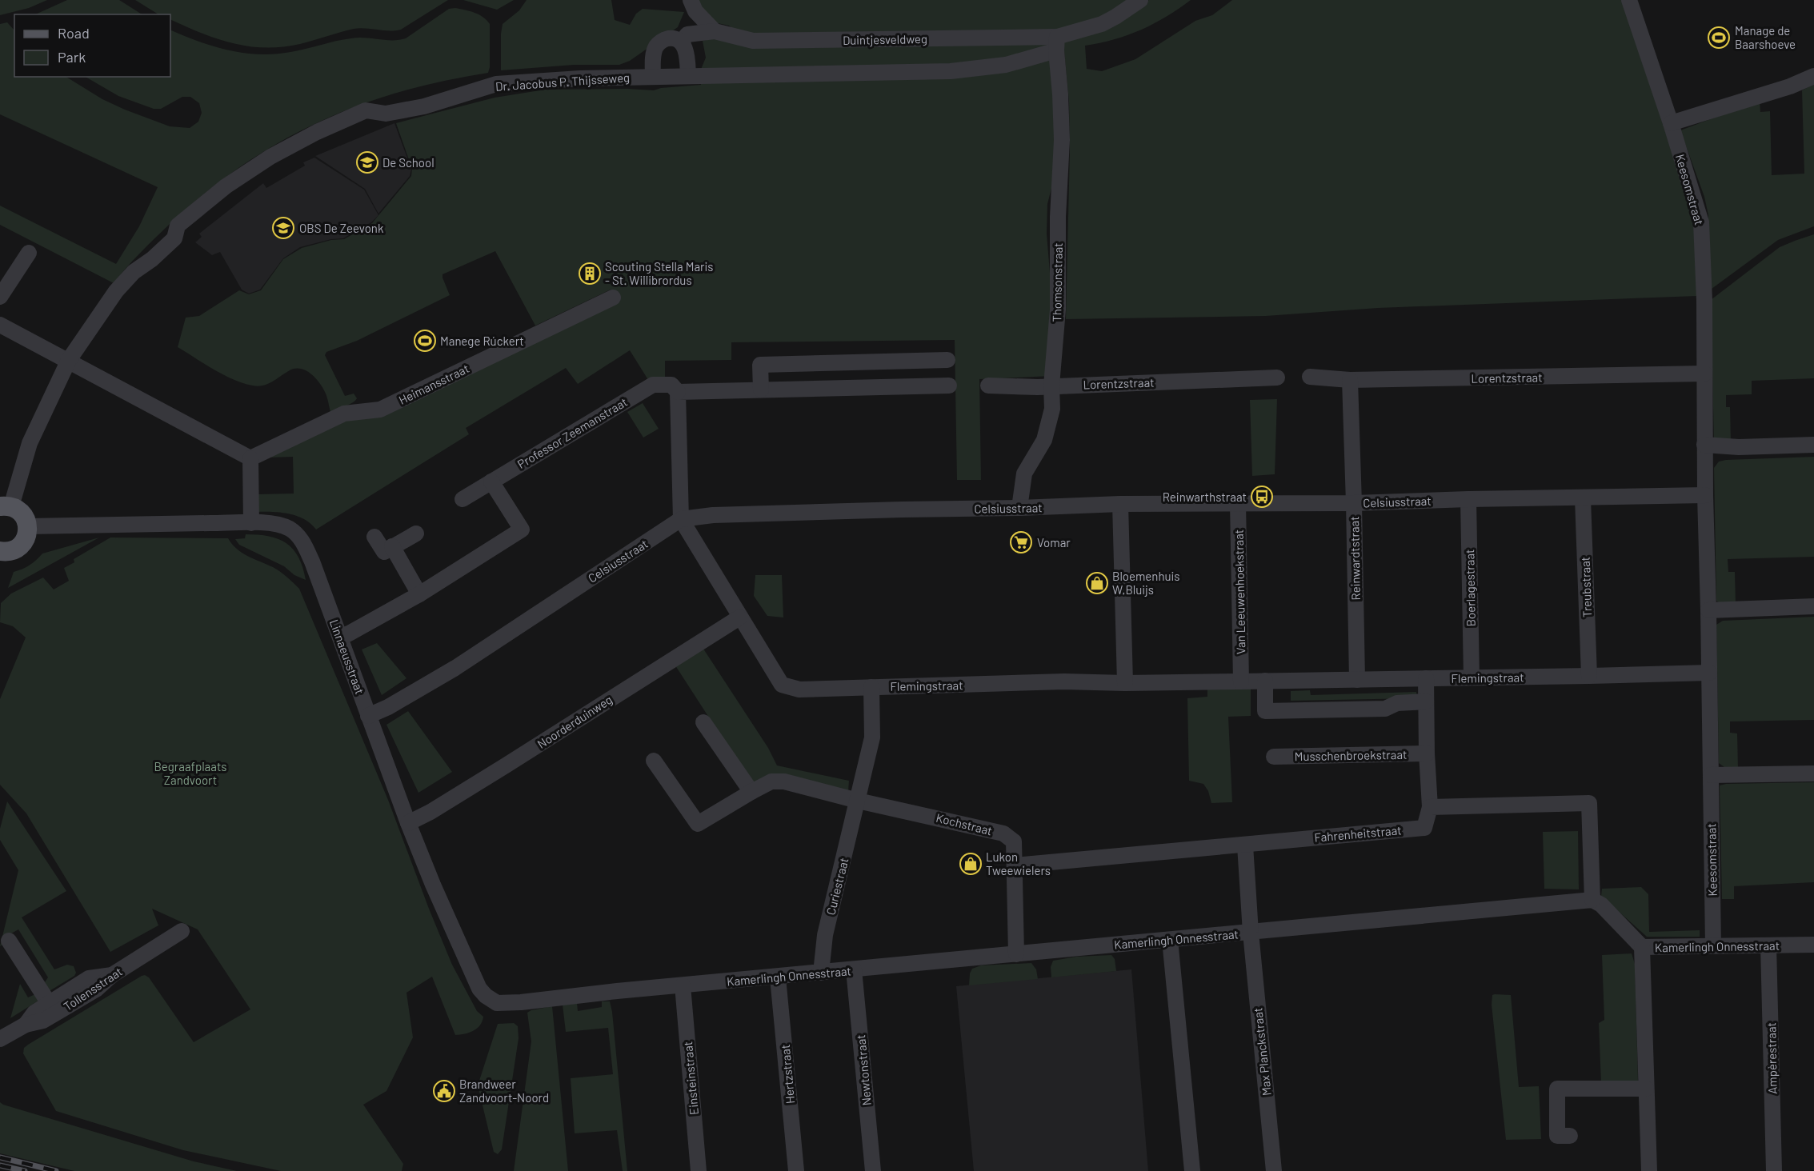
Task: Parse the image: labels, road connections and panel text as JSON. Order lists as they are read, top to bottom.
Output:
{
  "streets": {
    "street": [
      "Duintjesveldweg",
      "Dr. Jacobus P. Thijsseweg",
      "Keesomstraat",
      "Thomsonstraat",
      "Lorentzstraat",
      "Heimansstraat",
      "Professor Zeemanstraat",
      "Celsiusstraat",
      "Reinwardtstraat",
      "Treubstraat",
      "Boerlagestraat",
      "Van Leeuwenhoekstraat",
      "Linnaeusstraat",
      "Flemingstraat",
      "Noorderduinweg",
      "Musschenbroekstraat",
      "Kochstraat",
      "Fahrenheitstraat",
      "Curiestraat",
      "Kamerlingh Onnesstraat",
      "Tollensstraat",
      "Max Planckstraat",
      "Ampèrestraat",
      "Newtonstraat",
      "Hertzstraat",
      "Einsteinstraat"
    ]
  },
  "crossings": [
    ["Duintjesveldweg", "Dr. Jacobus P. Thijsseweg"],
    ["Duintjesveldweg", "Thomsonstraat"],
    ["Dr. Jacobus P. Thijsseweg", "Thomsonstraat"],
    ["Keesomstraat", "Lorentzstraat"],
    ["Keesomstraat", "Celsiusstraat"],
    ["Keesomstraat", "Flemingstraat"],
    ["Keesomstraat", "Kamerlingh Onnesstraat"],
    ["Thomsonstraat", "Lorentzstraat"],
    ["Thomsonstraat", "Celsiusstraat"],
    ["Lorentzstraat", "Reinwardtstraat"],
    ["Celsiusstraat", "Reinwardtstraat"],
    ["Celsiusstraat", "Treubstraat"],
    ["Celsiusstraat", "Boerlagestraat"],
    ["Celsiusstraat", "Van Leeuwenhoekstraat"],
    ["Celsiusstraat", "Linnaeusstraat"],
    ["Celsiusstraat", "Flemingstraat"],
    ["Reinwardtstraat", "Flemingstraat"],
    ["Treubstraat", "Flemingstraat"],
    ["Boerlagestraat", "Flemingstraat"],
    ["Van Leeuwenhoekstraat", "Flemingstraat"],
    ["Linnaeusstraat", "Noorderduinweg"],
    ["Linnaeusstraat", "Kamerlingh Onnesstraat"],
    ["Flemingstraat", "Noorderduinweg"],
    ["Flemingstraat", "Curiestraat"],
    ["Kochstraat", "Fahrenheitstraat"],
    ["Kochstraat", "Curiestraat"],
    ["Kochstraat", "Kamerlingh Onnesstraat"],
    ["Fahrenheitstraat", "Max Planckstraat"],
    ["Curiestraat", "Kamerlingh Onnesstraat"],
    ["Kamerlingh Onnesstraat", "Max Planckstraat"],
    ["Kamerlingh Onnesstraat", "Ampèrestraat"],
    ["Kamerlingh Onnesstraat", "Newtonstraat"],
    ["Kamerlingh Onnesstraat", "Hertzstraat"],
    ["Kamerlingh Onnesstraat", "Einsteinstraat"]
  ],
  "parks": ["Begraafplaats Zandvoort"],
  "places": {
    "sports": ["Manage de Baarshoeve", "Manege Rúckert"],
    "school or university": ["De School", "OBS De Zeevonk"],
    "building": ["Scouting Stella Maris - St. Willibrordus"],
    "bus stop": ["Reinwarthstraat"],
    "supermarket": ["Vomar"],
    "shop": ["Bloemenhuis W.Bluijs", "Lukon Tweewielers"],
    "public building": ["Brandweer Zandvoort-Noord"]
  },
  "legend": ["Road", "Park"]
}
